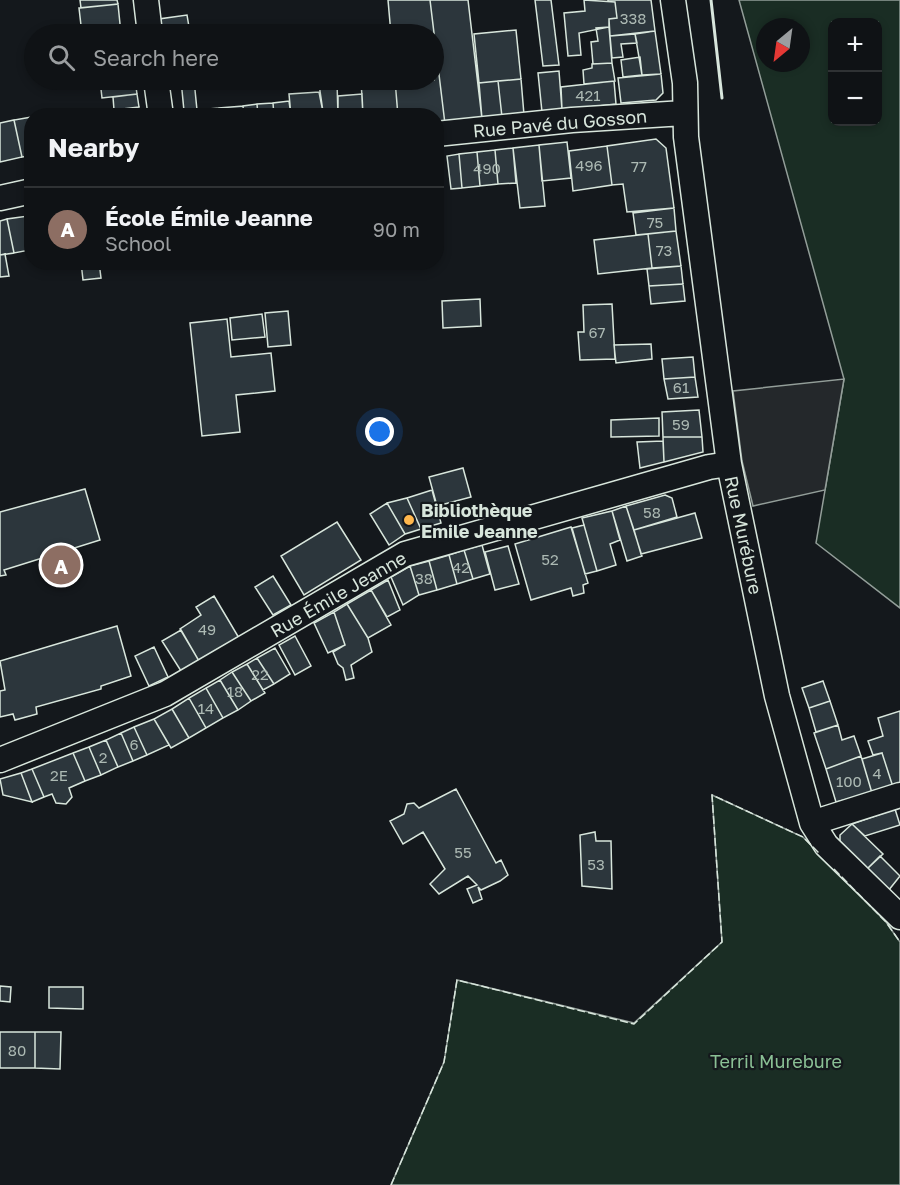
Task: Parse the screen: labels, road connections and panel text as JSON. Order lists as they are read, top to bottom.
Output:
{
  "streets": {
    "street": ["Rue Pavé du Gosson", "Rue Murébure", "Rue Émile Jeanne"]
  },
  "crossings": [
    ["Rue Pavé du Gosson", "Rue Murébure"],
    ["Rue Murébure", "Rue Émile Jeanne"]
  ],
  "parks": ["Terril Murebure"],
  "places": ["Bibliothèque Emile Jeanne"],
  "house_numbers": [
    "338",
    "421",
    "496",
    "77",
    "490",
    "75",
    "73",
    "67",
    "61",
    "59",
    "58",
    "52",
    "42",
    "38",
    "49",
    "22",
    "18",
    "14",
    "6",
    "2",
    "4",
    "2E",
    "100",
    "55",
    "53",
    "80"
  ],
  "north": "bottom left",
  "page": {
    "map_buttons": ["+", "−"],
    "search": "Search here",
    "heading": "Nearby",
    "list": [
      {
        "mark": "A",
        "name": "École Émile Jeanne",
        "note": "School",
        "value": "90 m"
      }
    ],
    "pins": "A"
  }
}
